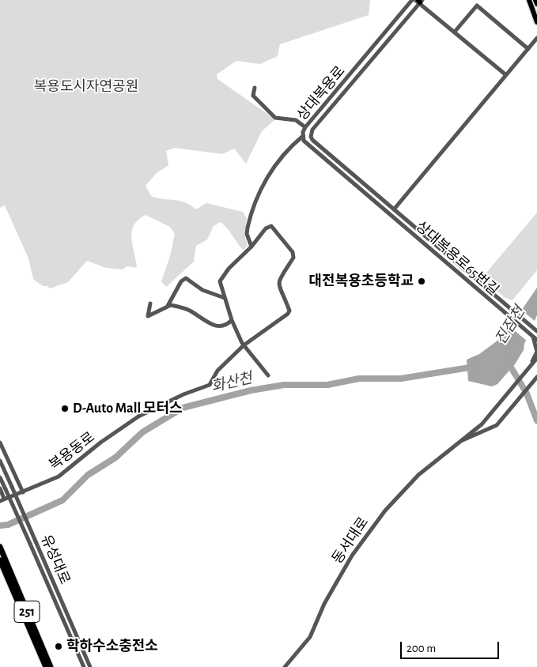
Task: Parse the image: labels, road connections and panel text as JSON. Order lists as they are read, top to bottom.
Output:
{
  "streets": {
    "highway": ["251"],
    "street": [
      "상대복용로",
      "상대복용로65번길",
      "복용동로",
      "동서대로",
      "유성대로"
    ]
  },
  "crossings": [
    ["상대복용로", "상대복용로65번길"]
  ],
  "water": ["진잠천", "화산천"],
  "parks": ["복용도시자연공원"],
  "places": ["대전복용초등학교", "D-Auto Mall 모터스", "학하수소충전소"],
  "scale_bar": "200 m"
}
